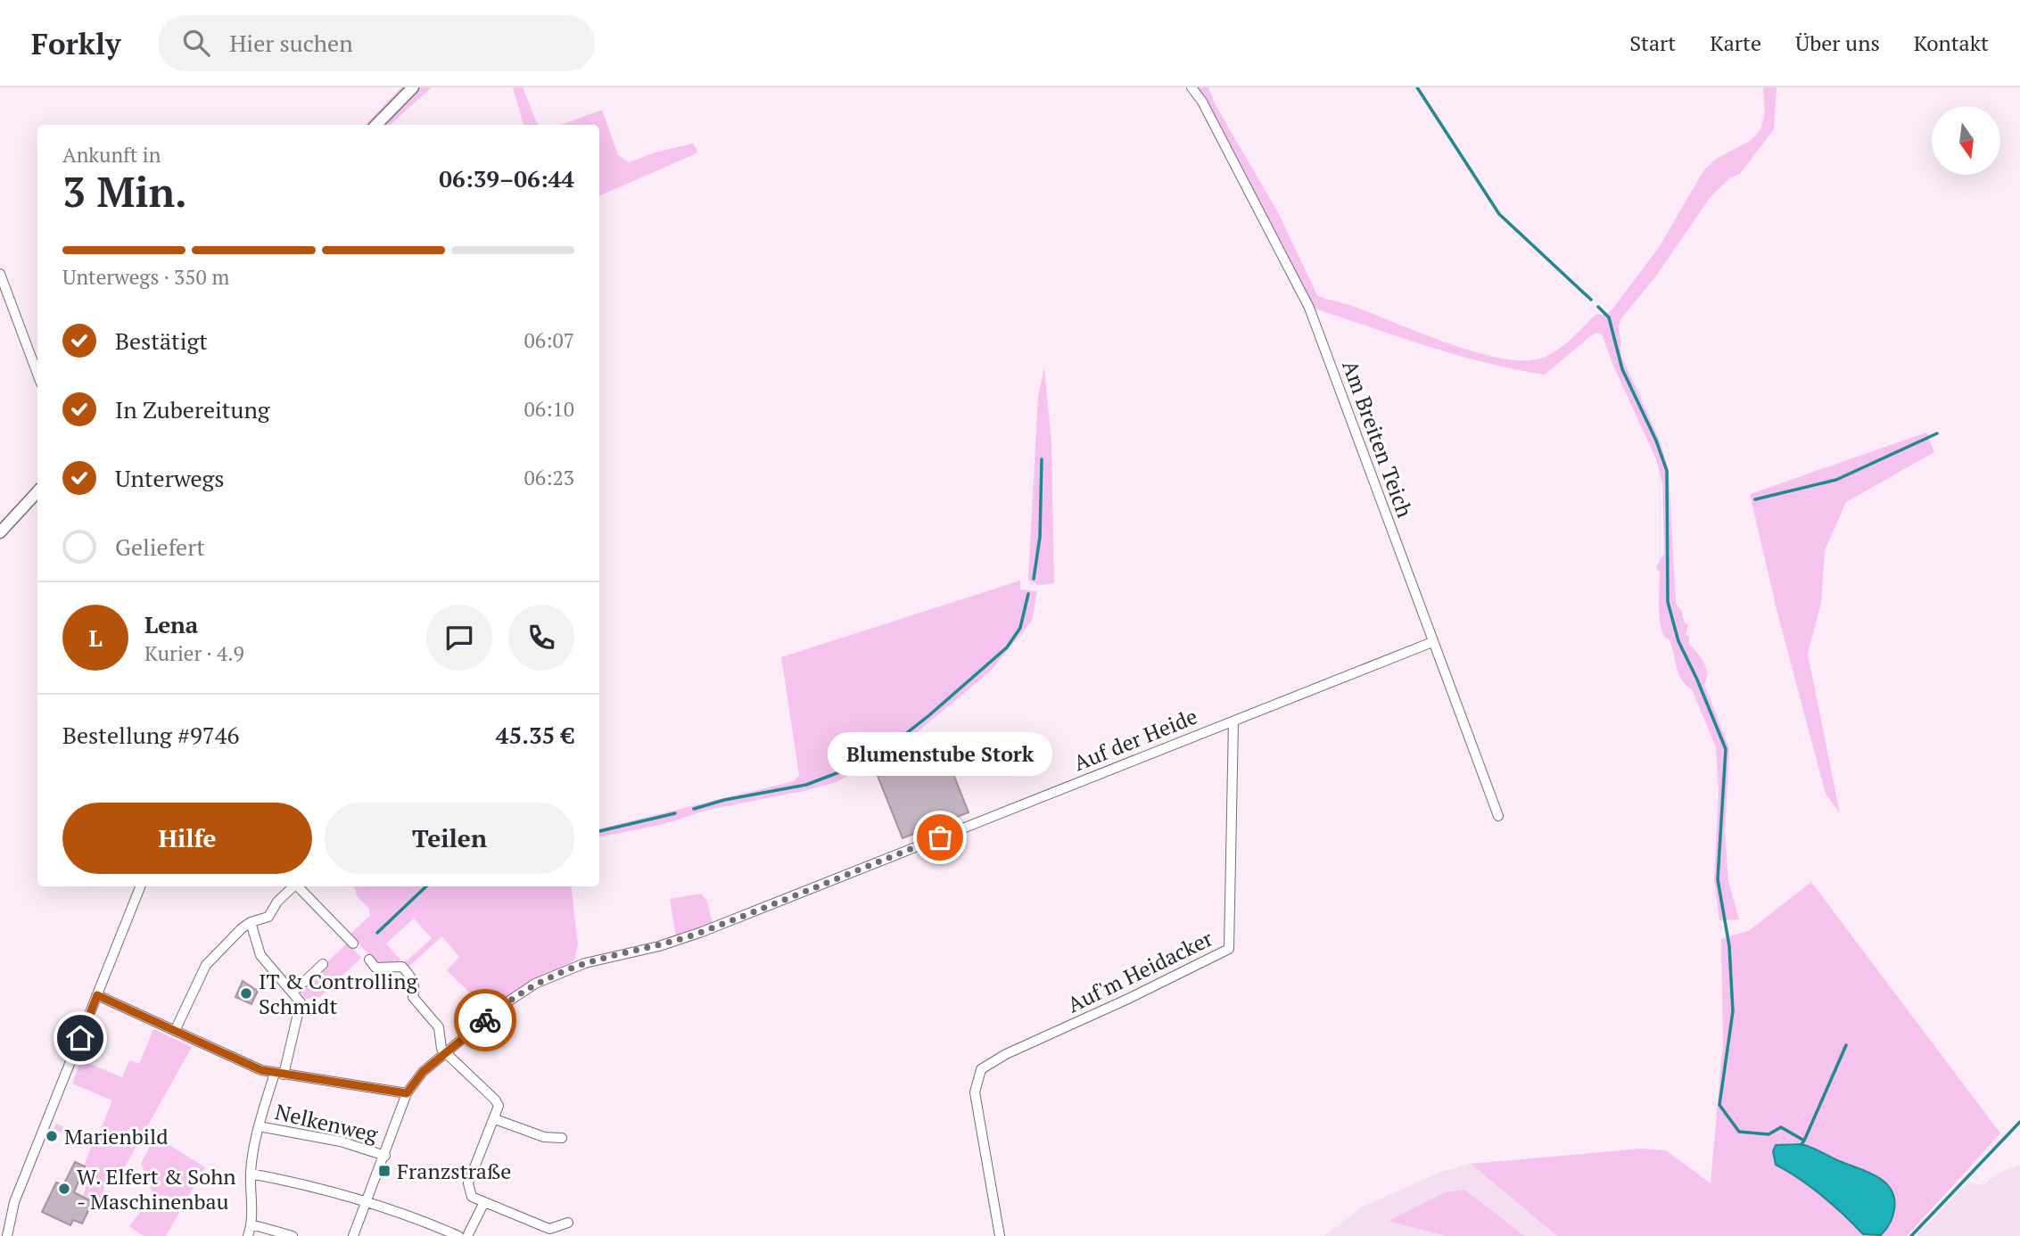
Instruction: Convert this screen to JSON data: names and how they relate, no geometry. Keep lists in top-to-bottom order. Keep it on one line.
{"streets":{"street":["Am Breiten Teich","Auf der Heide","Auf'm Heidacker","Nelkenweg"]},"crossings":[["Am Breiten Teich","Auf der Heide"],["Auf der Heide","Auf'm Heidacker"],["Auf der Heide","Nelkenweg"]],"places":{"other":["Blumenstube Stork","IT & Controlling Schmidt","Marienbild","W. Elfert & Sohn - Maschinenbau"],"transit":["Franzstraße"]},"north":"bottom","page":{"header":"Forkly","search":"Hier suchen","nav":["Start","Karte","Über uns","Kontakt"],"heading":["3 Min.","Ankunft in","06:39–06:44"],"panel":["Lena","Kurier · 4.9","Bestellung #9746","45.35 €"],"bar":"Unterwegs · 350 m","list":[["Bestätigt","06:07"],["In Zubereitung","06:10"],["Unterwegs","06:23"],"Geliefert"],"round":"L","bubble":"Blumenstube Stork","buttons":["Hilfe","Teilen"]}}
